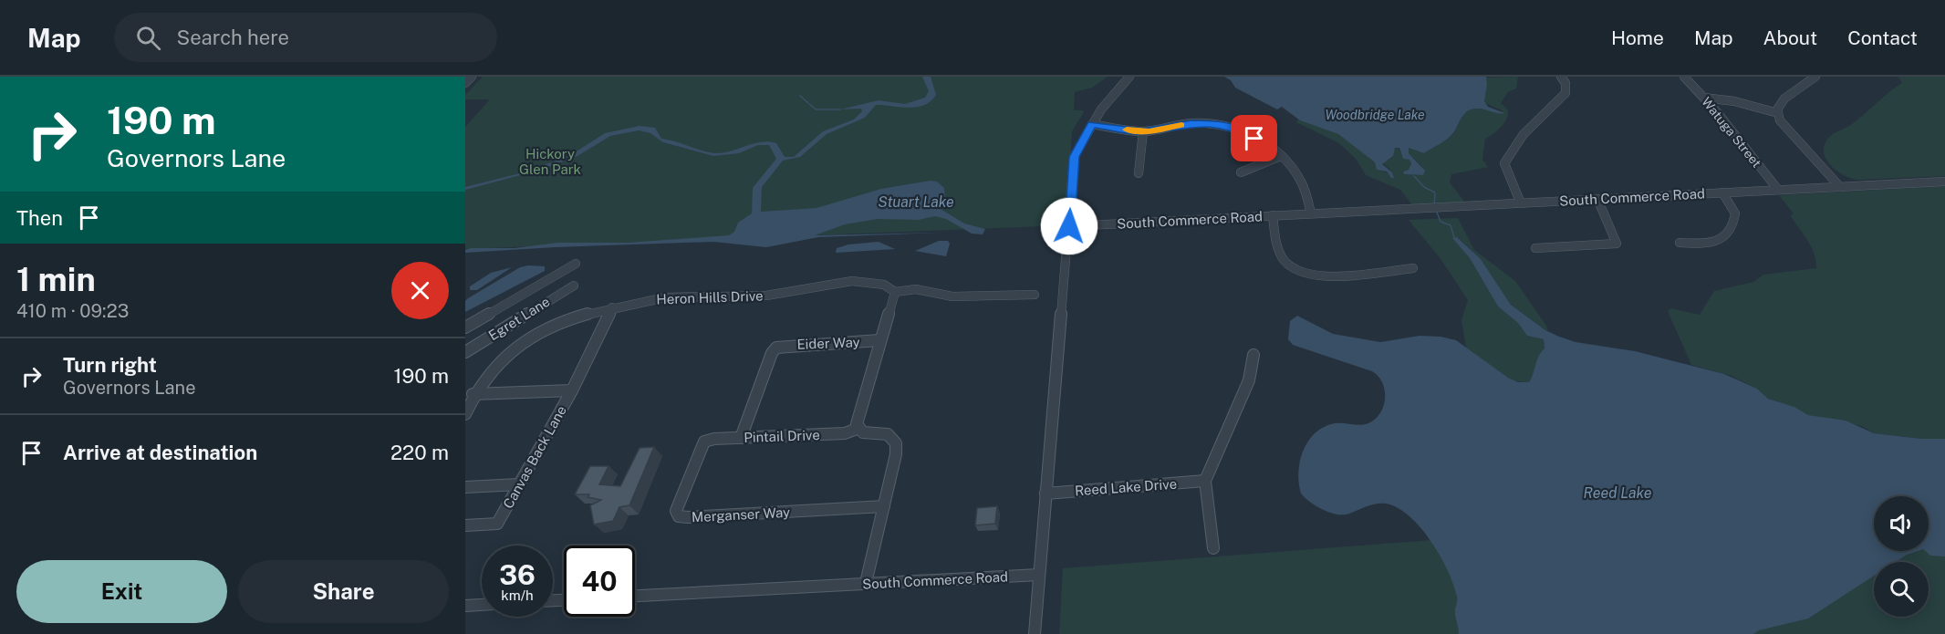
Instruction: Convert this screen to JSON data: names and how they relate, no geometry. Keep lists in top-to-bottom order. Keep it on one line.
{"streets":{"street":["Watuga Street","South Commerce Road","Heron Hills Drive","Egret Lane","Eider Way","Pintail Drive","Canvas Back Lane","Reed Lake Drive","Merganser Way"]},"crossings":[["Watuga Street","South Commerce Road"],["Heron Hills Drive","Canvas Back Lane"],["Eider Way","Pintail Drive"],["Pintail Drive","Merganser Way"]],"water":["Woodbridge Lake","Stuart Lake","Reed Lake"],"parks":["Hickory Glen Park"],"page":{"header":"Map","search":"Search here","nav":["Home","Map","About","Contact"],"turn":["190 m","Governors Lane"],"then":"Then","heading":["1 min","410 m · 09:23"],"list":[{"name":"Turn right","note":"Governors Lane","value":"190 m"},{"name":"Arrive at destination","value":"220 m"}],"speed":"36 km/h","limit":"40","buttons":["Exit","Share"]}}
